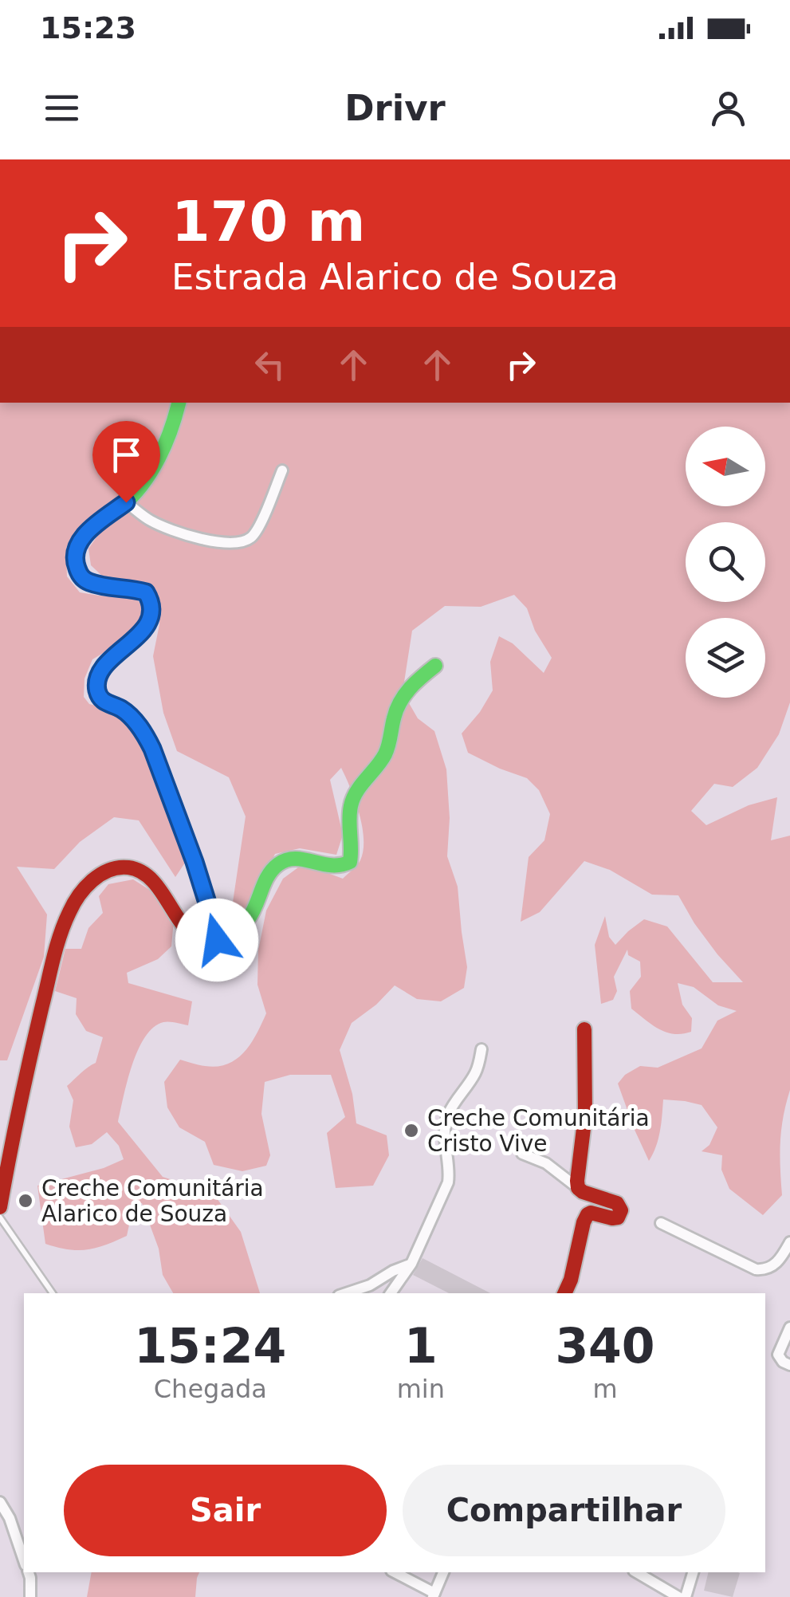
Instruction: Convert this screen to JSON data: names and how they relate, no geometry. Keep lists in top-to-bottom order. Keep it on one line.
{"places":["Creche Comunitária Cristo Vive","Creche Comunitária Alarico de Souza"],"north":"left","page":{"status":"15:23","header":"Drivr","turn":["170 m","Estrada Alarico de Souza"],"eta":["15:24","Chegada","1","min","340","m"],"buttons":["Sair","Compartilhar"]}}
